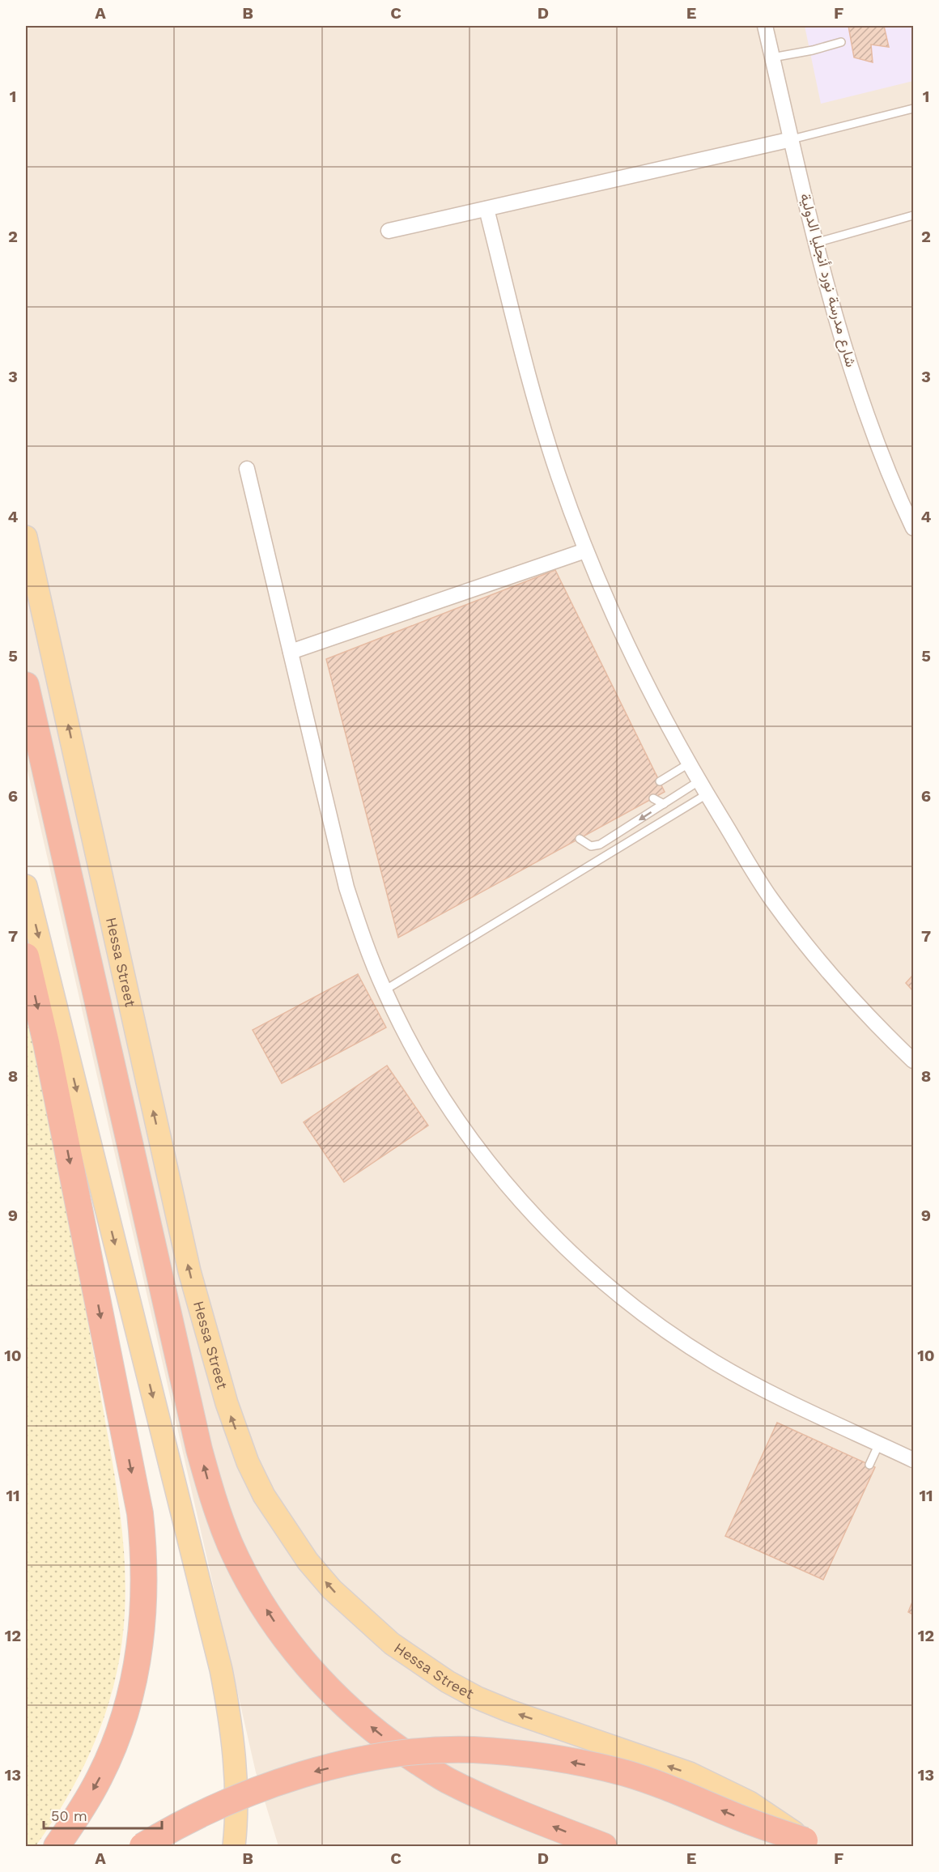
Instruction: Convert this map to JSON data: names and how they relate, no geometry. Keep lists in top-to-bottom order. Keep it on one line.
{"streets":{"main road":["Hessa Street"],"street":["شارع مدرسة نورد أنجليا الدولية"]},"scale_bar":"50 m","grid":{"columns":["A","B","C","D","E","F"],"rows":["1","2","3","4","5","6","7","8","9","10","11","12","13"]}}
